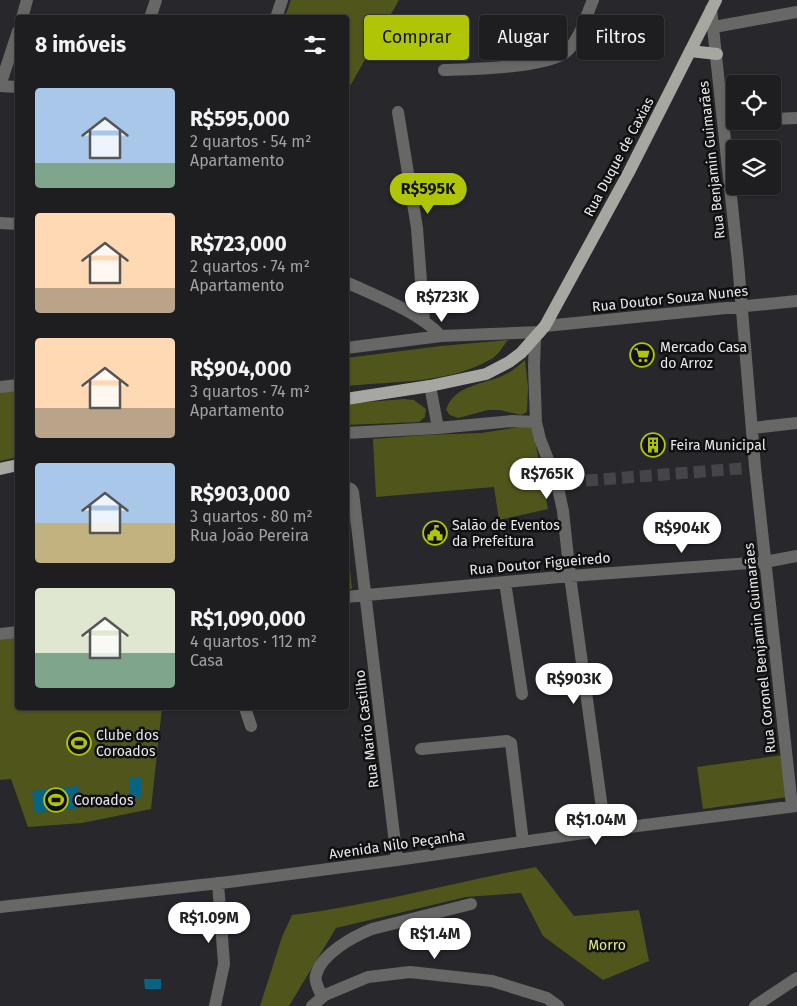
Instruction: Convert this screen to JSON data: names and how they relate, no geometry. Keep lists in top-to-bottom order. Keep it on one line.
{"streets":{"main road":["Rua Duque de Caxias"],"street":["Rua Benjamin Guimarães","Rua Doutor Souza Nunes","Rua Doutor Figueiredo","Rua Coronel Benjamin Guimarães","Rua Mario Castilho","Avenida Nilo Peçanha"]},"crossings":[["Rua Duque de Caxias","Rua Benjamin Guimarães"],["Rua Duque de Caxias","Rua Doutor Souza Nunes"],["Rua Benjamin Guimarães","Rua Doutor Souza Nunes"],["Rua Benjamin Guimarães","Rua Coronel Benjamin Guimarães"],["Rua Doutor Souza Nunes","Rua Coronel Benjamin Guimarães"],["Rua Doutor Figueiredo","Rua Coronel Benjamin Guimarães"],["Rua Doutor Figueiredo","Rua Mario Castilho"],["Rua Coronel Benjamin Guimarães","Avenida Nilo Peçanha"],["Rua Mario Castilho","Avenida Nilo Peçanha"]],"parks":["Morro"],"places":{"supermarket":["Mercado Casa do Arroz"],"building":["Feira Municipal"],"public building":["Salão de Eventos da Prefeitura"],"sports":["Clube dos Coroados","Coroados"]},"page":{"chip":["Comprar","Alugar","Filtros"],"heading":"8 imóveis","list":[{"name":"R$595,000","note":"2 quartos · 54 m² · Apartamento"},{"name":"R$723,000","note":"2 quartos · 74 m² · Apartamento"},{"name":"R$904,000","note":"3 quartos · 74 m² · Apartamento"},{"name":"R$903,000","note":"3 quartos · 80 m² · Rua João Pereira"},{"name":"R$1,090,000","note":"4 quartos · 112 m² · Casa"}],"price":["R$595K","R$723K","R$765K","R$904K","R$903K","R$1.04M","R$1.09M","R$1.4M"]}}
